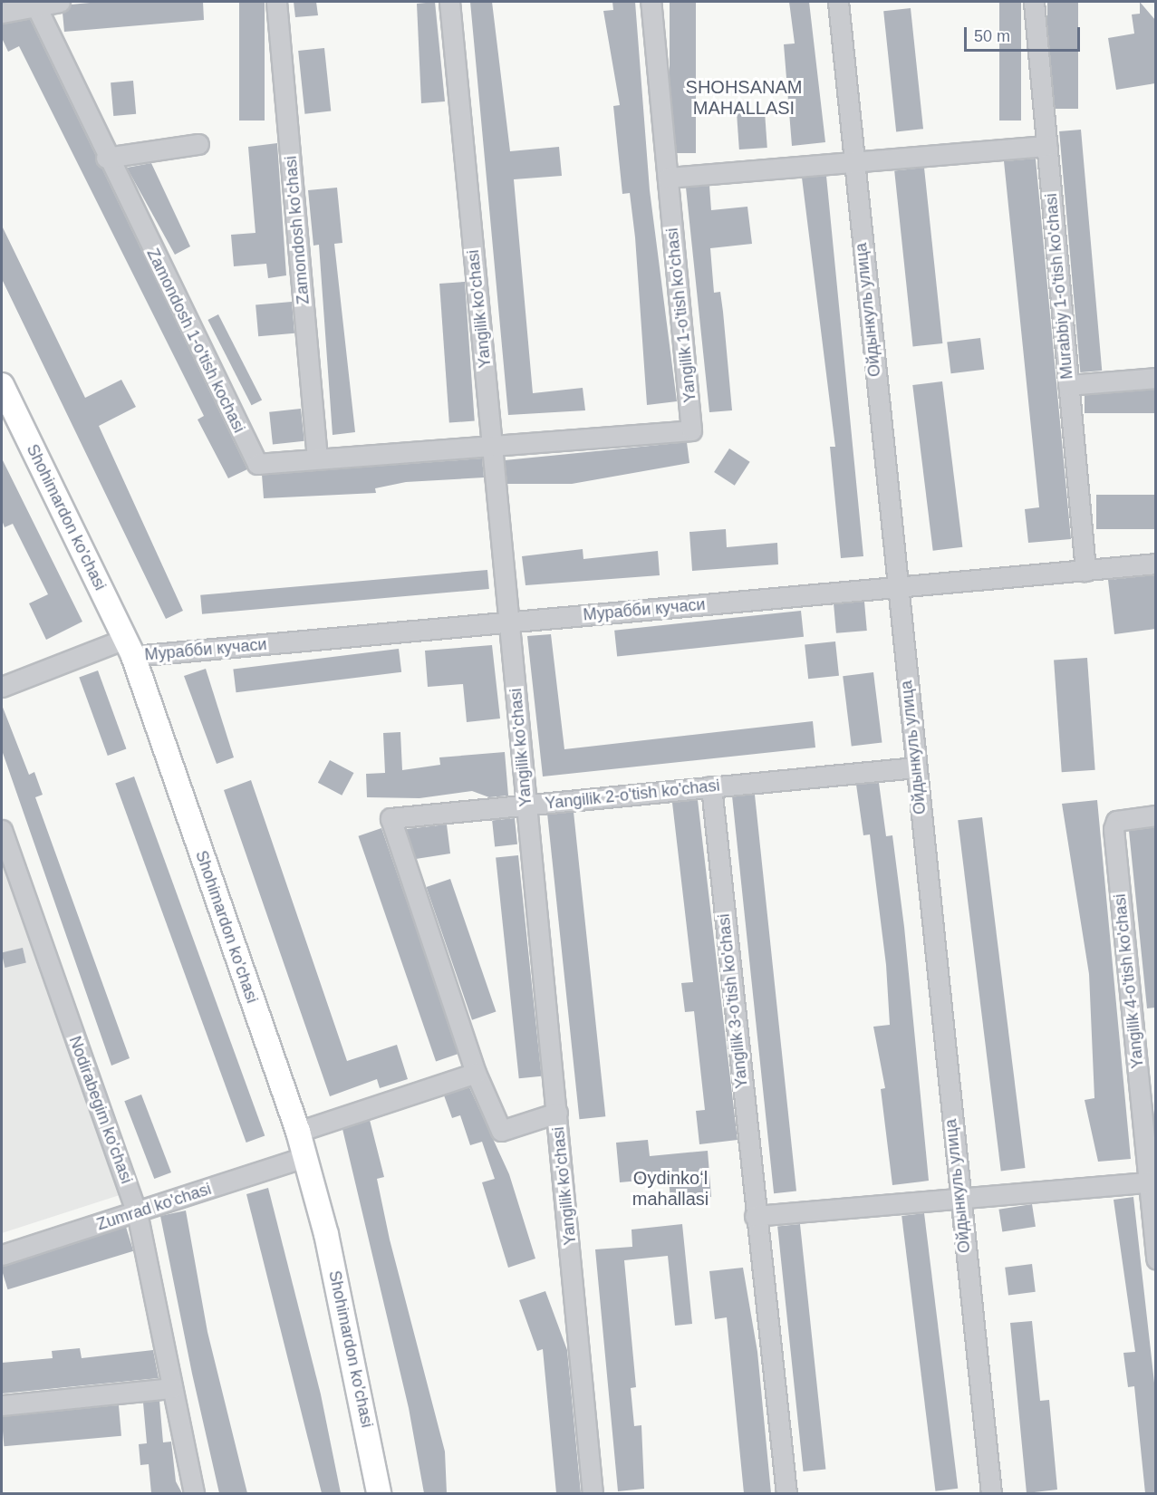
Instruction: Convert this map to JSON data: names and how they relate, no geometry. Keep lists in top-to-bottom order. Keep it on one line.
{"streets":{"main road":["Shohimardon ko'chasi"],"street":["Zamondosh ko'chasi","Murabbiy 1-o'tish ko'chasi","Yangilik ko'chasi","Ойдынкуль улица","Yangilik 1-o'tish ko'chasi","Zamondosh 1-o'tish kochasi","Мурабби кучаси","Yangilik 2-o'tish ko'chasi","Yangilik 4-o'tish ko'chasi","Yangilik 3-o'tish ko'chasi","Nodirabegim ko'chasi","Zumrad ko'chasi"]},"crossings":[["Zamondosh ko'chasi","Zamondosh 1-o'tish kochasi"],["Murabbiy 1-o'tish ko'chasi","Мурабби кучаси"],["Yangilik ko'chasi","Yangilik 1-o'tish ko'chasi"],["Yangilik ko'chasi","Zamondosh 1-o'tish kochasi"],["Yangilik ko'chasi","Мурабби кучаси"],["Yangilik ko'chasi","Yangilik 2-o'tish ko'chasi"],["Ойдынкуль улица","Мурабби кучаси"],["Ойдынкуль улица","Yangilik 2-o'tish ko'chasi"],["Yangilik 1-o'tish ko'chasi","Zamondosh 1-o'tish kochasi"],["Shohimardon ko'chasi","Мурабби кучаси"],["Shohimardon ko'chasi","Zumrad ko'chasi"],["Yangilik 2-o'tish ko'chasi","Yangilik 3-o'tish ko'chasi"],["Nodirabegim ko'chasi","Zumrad ko'chasi"]],"districts":["SHOHSANAM MAHALLASI","Oydinkoʻl mahallasi"],"scale_bar":"50 m"}
